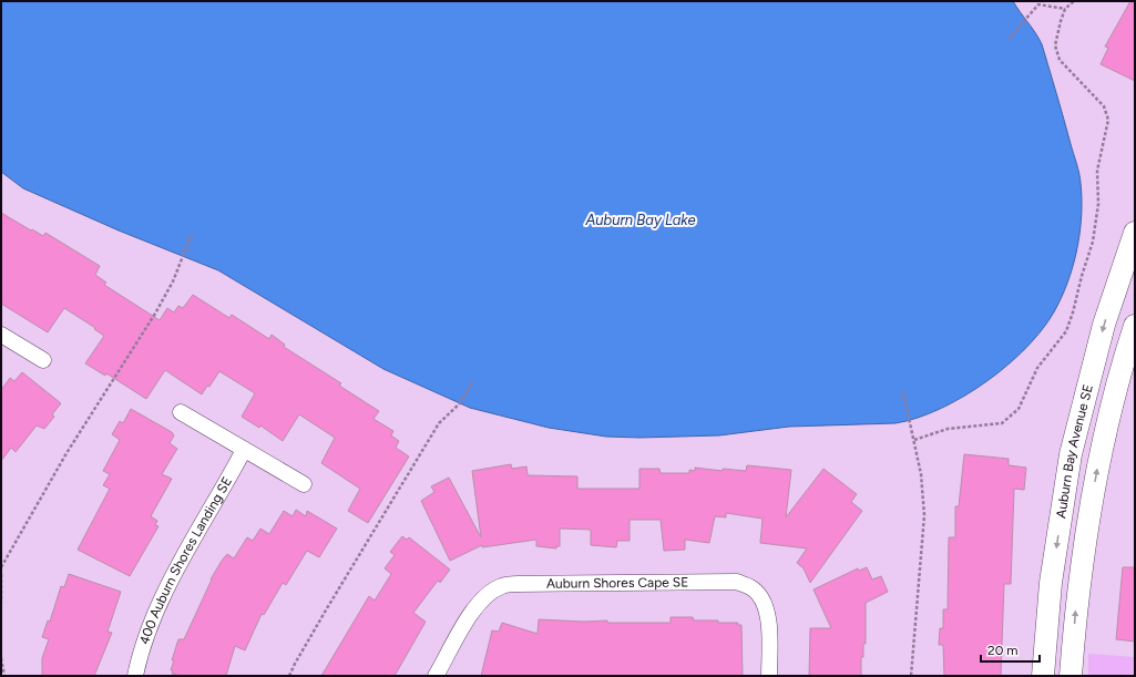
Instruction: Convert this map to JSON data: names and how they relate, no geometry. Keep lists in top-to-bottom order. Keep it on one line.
{"streets":{"street":["Auburn Bay Avenue SE","400 Auburn Shores Landing SE","Auburn Shores Cape SE"]},"water":["Auburn Bay Lake"],"scale_bar":"20 m"}
